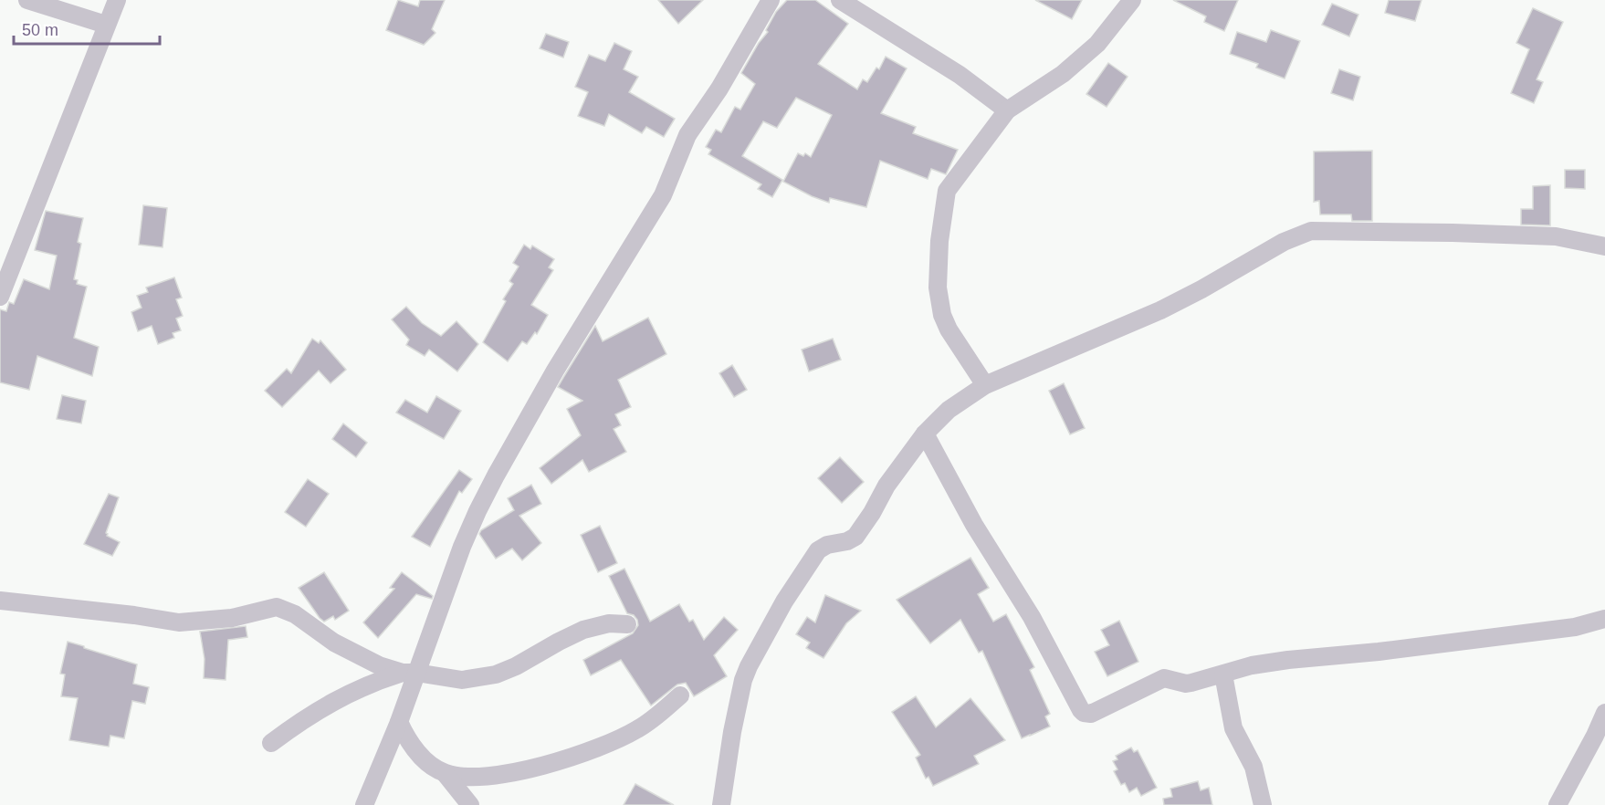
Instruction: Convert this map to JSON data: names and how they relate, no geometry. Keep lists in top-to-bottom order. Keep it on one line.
{"scale_bar":"50 m"}
